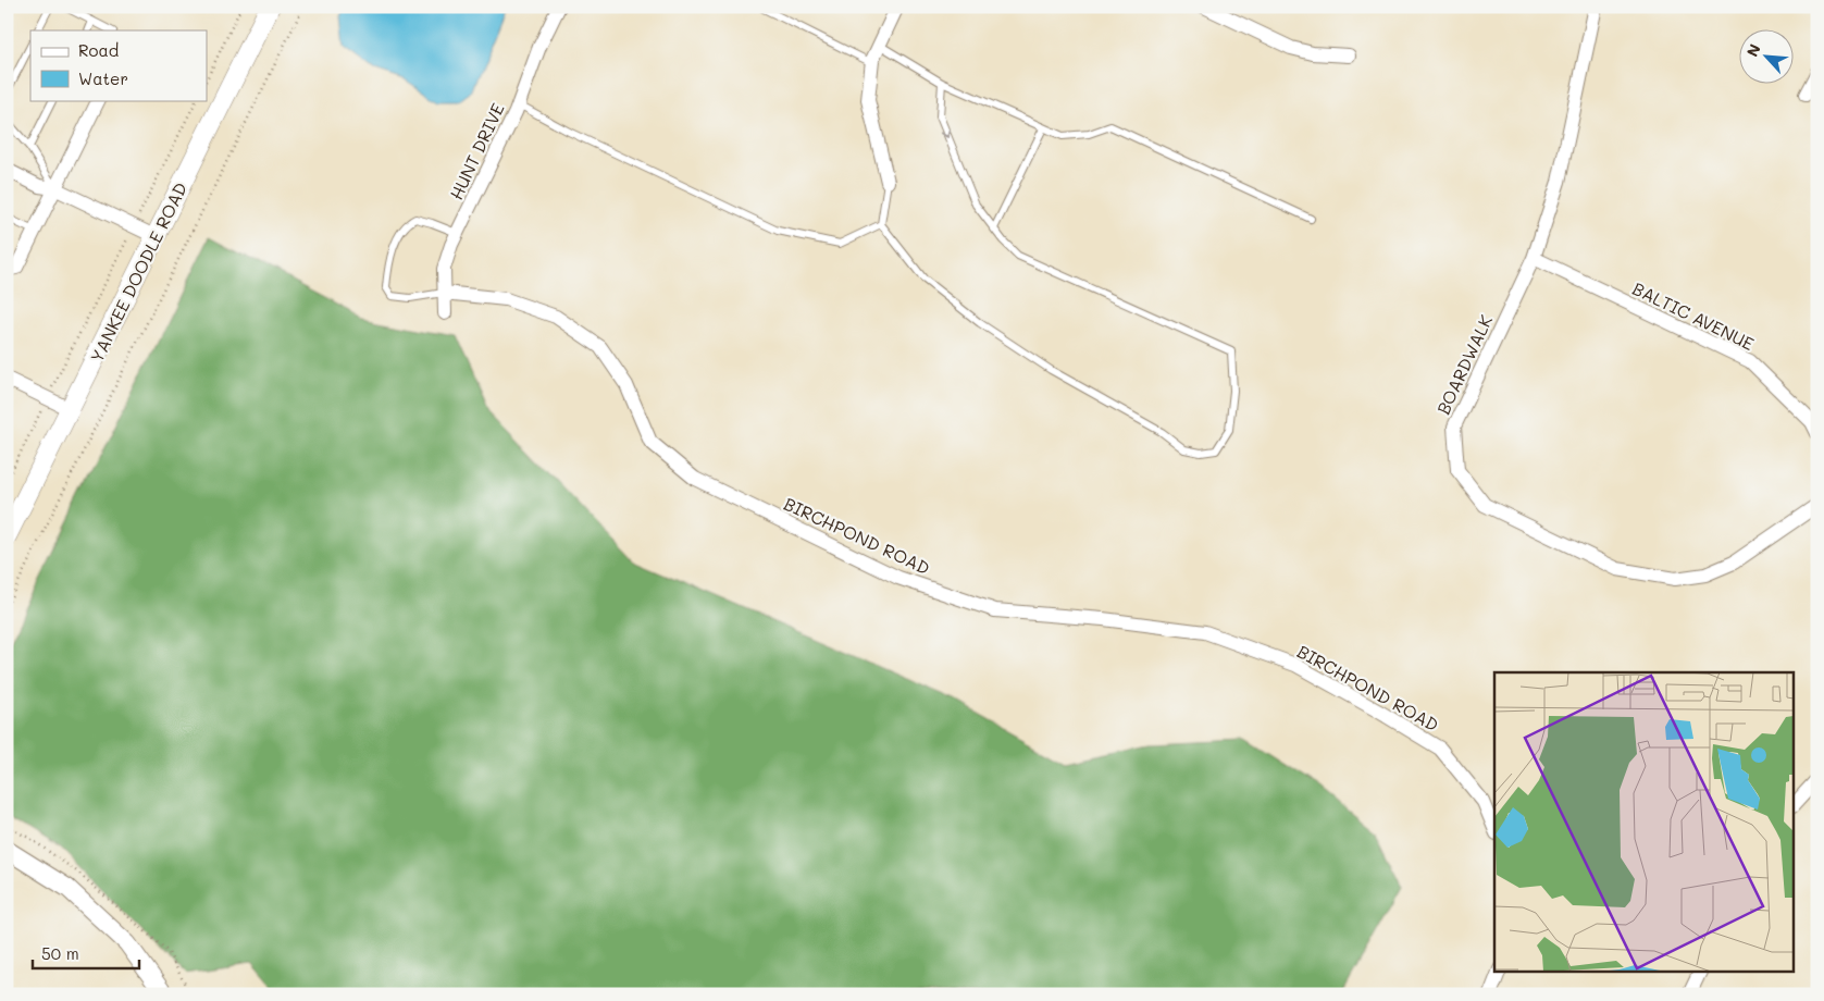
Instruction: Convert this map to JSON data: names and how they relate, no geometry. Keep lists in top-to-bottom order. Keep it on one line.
{"streets":{"main road":["YANKEE DOODLE ROAD"],"street":["HUNT DRIVE","BALTIC AVENUE","BOARDWALK","BIRCHPOND ROAD"]},"crossings":[["HUNT DRIVE","BIRCHPOND ROAD"],["BALTIC AVENUE","BOARDWALK"]],"legend":["Road","Water"],"scale_bar":"50 m","north":"top left"}
